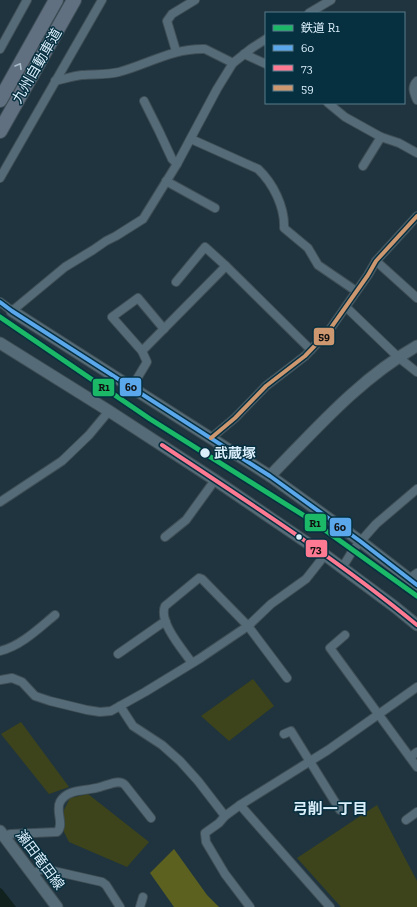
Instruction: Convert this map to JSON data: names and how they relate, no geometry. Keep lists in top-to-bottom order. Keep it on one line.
{"streets":{"highway":["九州自動車道"],"street":["瀬田竜田線"]},"districts":["弓削一丁目"],"places":["武蔵塚"],"lines":["transit line 59","transit line 60","rail line R1","transit line 73"],"legend":["鉄道 R1","60","73","59"]}
